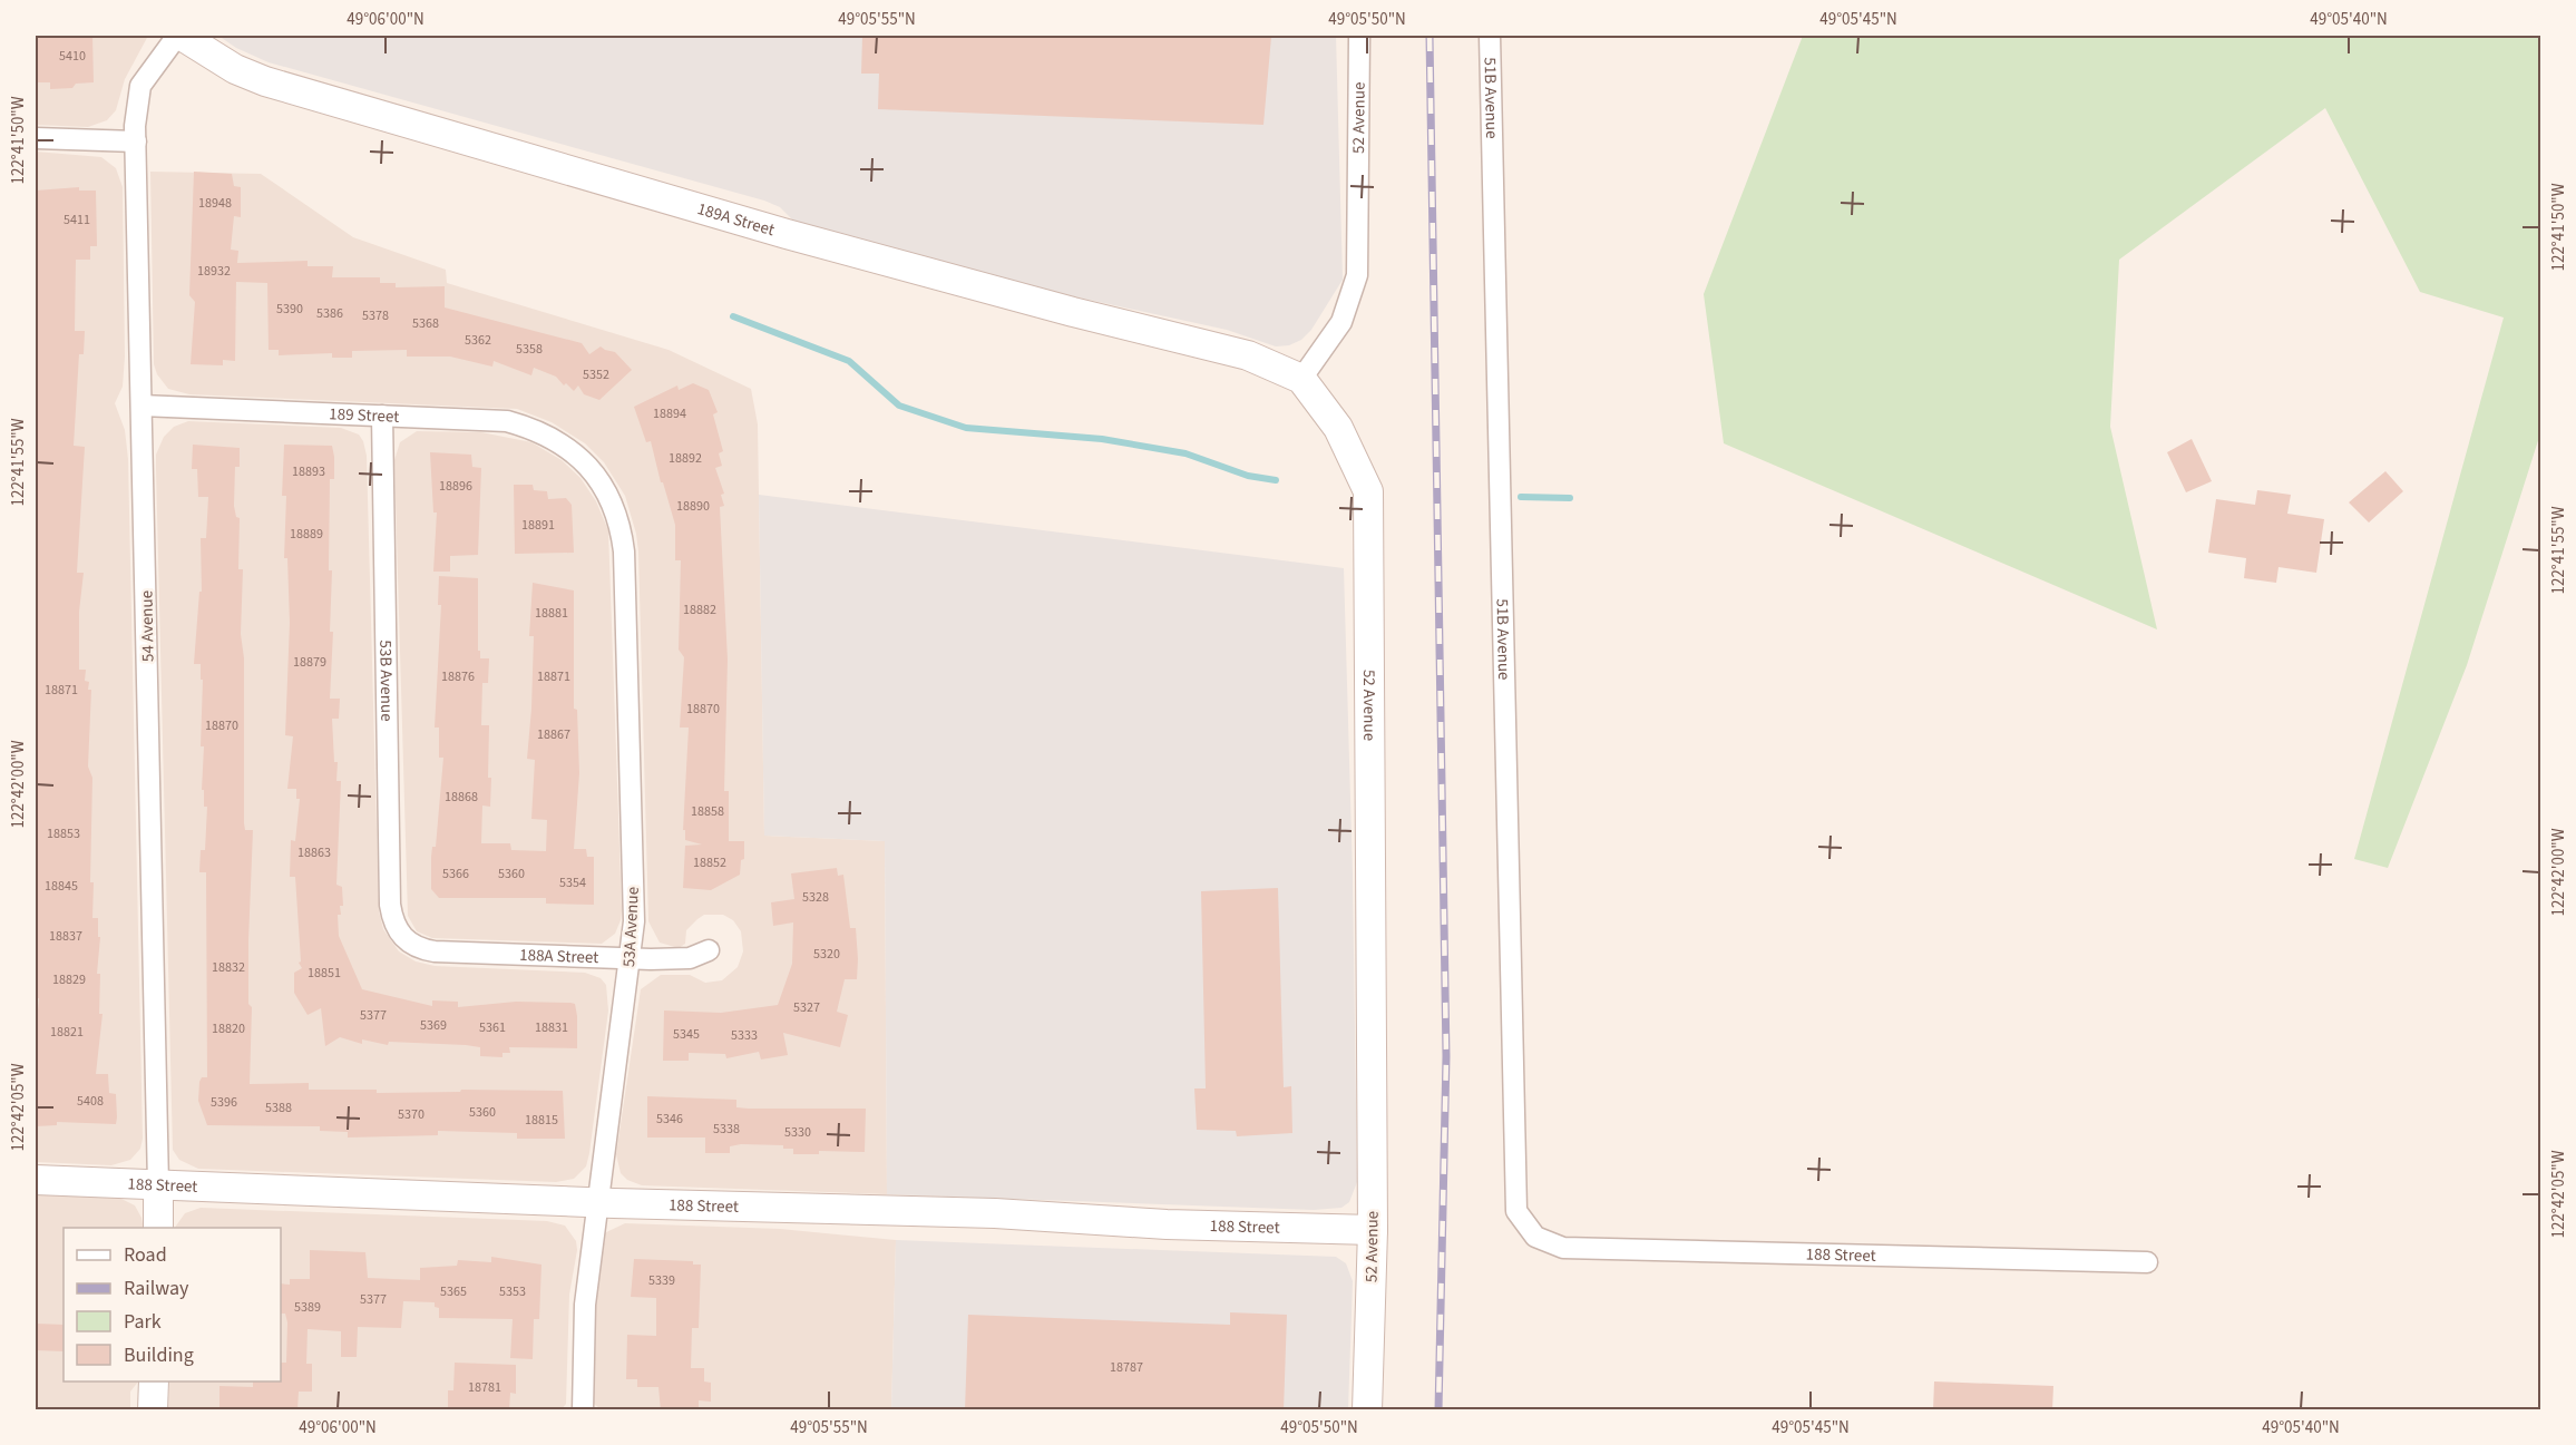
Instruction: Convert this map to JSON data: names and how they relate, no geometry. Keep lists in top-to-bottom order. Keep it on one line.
{"streets":{"street":["51B Avenue","52 Avenue","189A Street","189 Street","54 Avenue","53B Avenue","53A Avenue","188A Street","188 Street"]},"crossings":[["51B Avenue","188 Street"],["52 Avenue","189A Street"],["52 Avenue","188 Street"],["189 Street","54 Avenue"],["189 Street","53B Avenue"],["189 Street","53A Avenue"],["54 Avenue","188 Street"],["53B Avenue","188A Street"],["53A Avenue","188A Street"],["53A Avenue","188 Street"]],"house_numbers":["5410","18948","5411","18932","5390","5386","5378","5368","5362","5358","5352","18894","18892","18893","18896","18890","18891","18889","18882","18881","18879","18876","18871","18871","18870","18870","18867","18868","18858","18853","18863","18852","5366","5360","5354","18845","5328","18837","5320","18832","18851","18829","5327","5377","5369","5361","18831","18820","18821","5345","5333","5408","5396","5388","5360","5370","5346","18815","5338","5330","5339","5365","5353","5377","5389","18787","18781"],"legend":["Road","Railway","Park","Building"],"coordinates":["49°06'00\"N","49°05'55\"N","49°05'50\"N","49°05'45\"N","49°05'40\"N","122°41'50\"W","122°41'55\"W","122°42'00\"W","122°42'05\"W"]}
